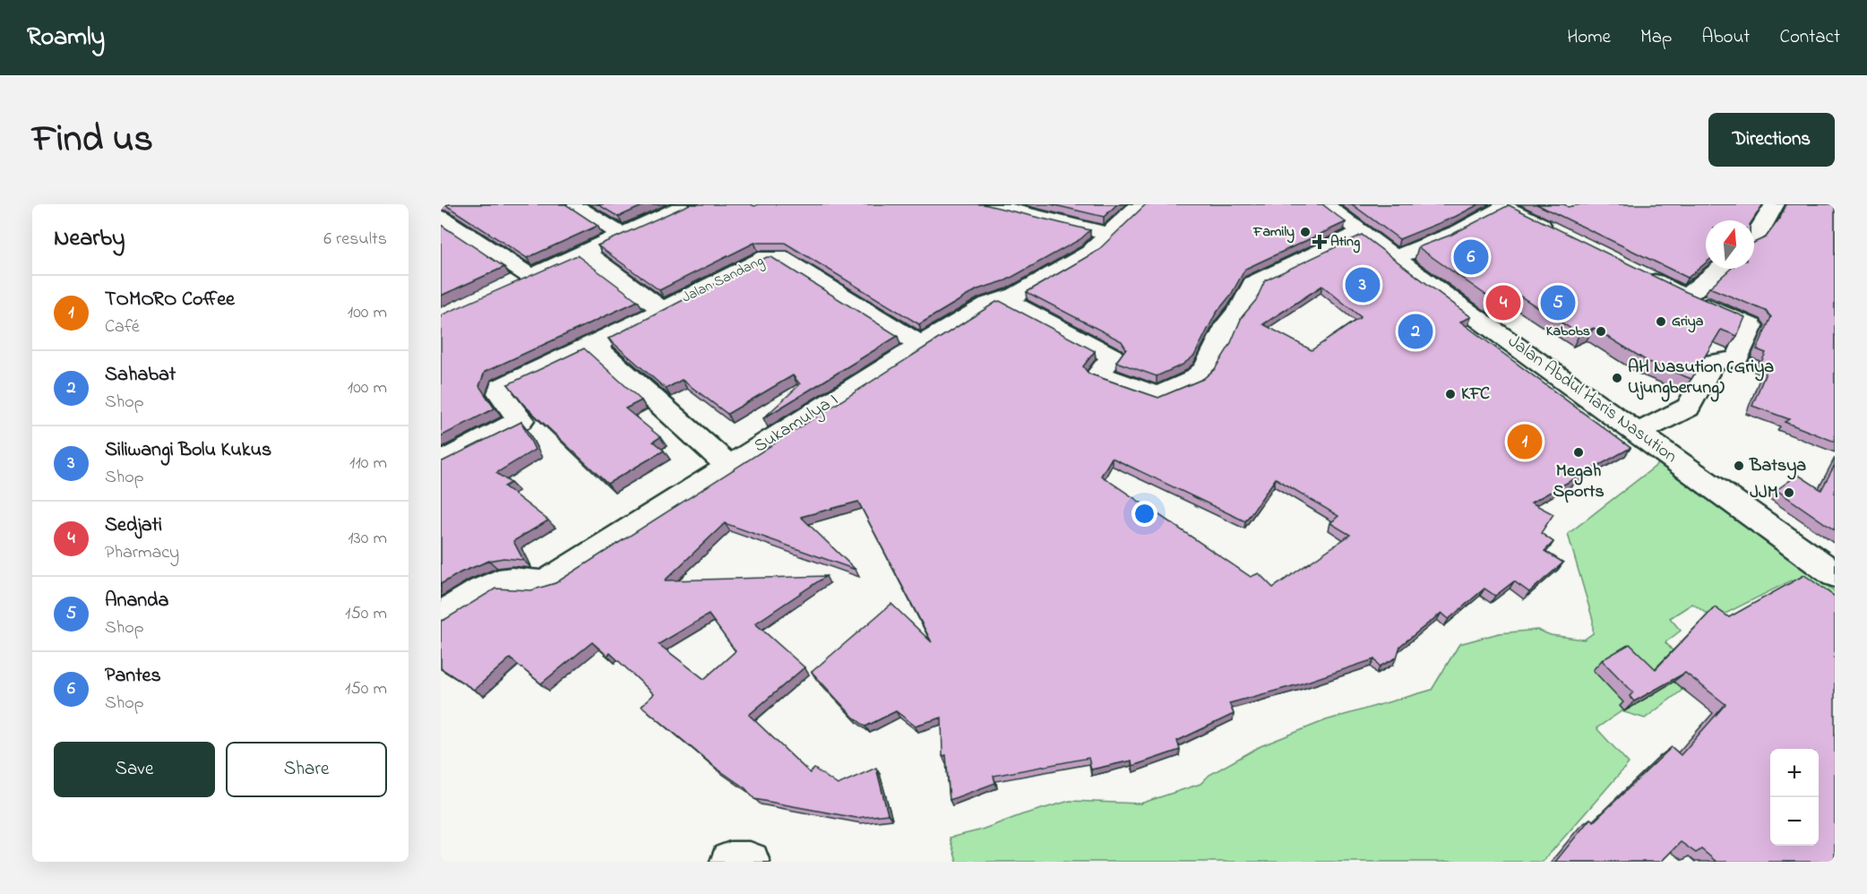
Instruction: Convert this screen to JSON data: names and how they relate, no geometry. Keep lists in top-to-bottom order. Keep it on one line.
{"streets":{"main road":["Jalan Sandang","Jalan Abdul Haris Nasution","Sukamulya I"]},"crossings":[["Jalan Sandang","Sukamulya I"]],"places":{"other":["Family","Griya","Kabobs","AH Nasution (Griya Ujungberung)","KFC","Megah Sports","Batsya","JJM"],"health":["Ating"]},"north":"top","page":{"header":"Roamly","nav":["Home","Map","About","Contact"],"title":"Find us","buttons":["Directions",["Save","Share"]],"heading":["Nearby","6 results"],"pins":["6","3","4","5","2","1"],"list":[{"mark":"1","name":"TOMORO Coffee","note":"Café","value":"100 m"},{"mark":"2","name":"Sahabat","note":"Shop","value":"100 m"},{"mark":"3","name":"Siliwangi Bolu Kukus","note":"Shop","value":"110 m"},{"mark":"4","name":"Sedjati","note":"Pharmacy","value":"130 m"},{"mark":"5","name":"Ananda","note":"Shop","value":"150 m"},{"mark":"6","name":"Pantes","note":"Shop","value":"150 m"}],"map_buttons":["+","−"]}}
